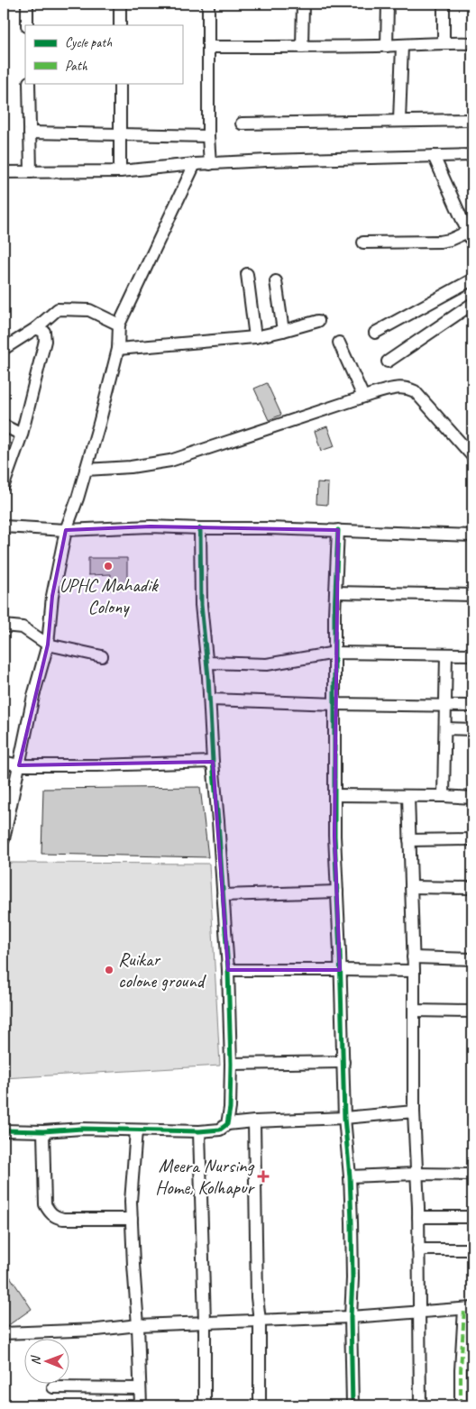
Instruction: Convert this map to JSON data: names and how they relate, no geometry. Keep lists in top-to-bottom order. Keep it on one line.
{"places":{"other":["UPHC Mahadik Colony","Ruikar colone ground"],"health":["Meera Nursing Home, Kolhapur"]},"legend":["Cycle path","Path"],"north":"left"}
